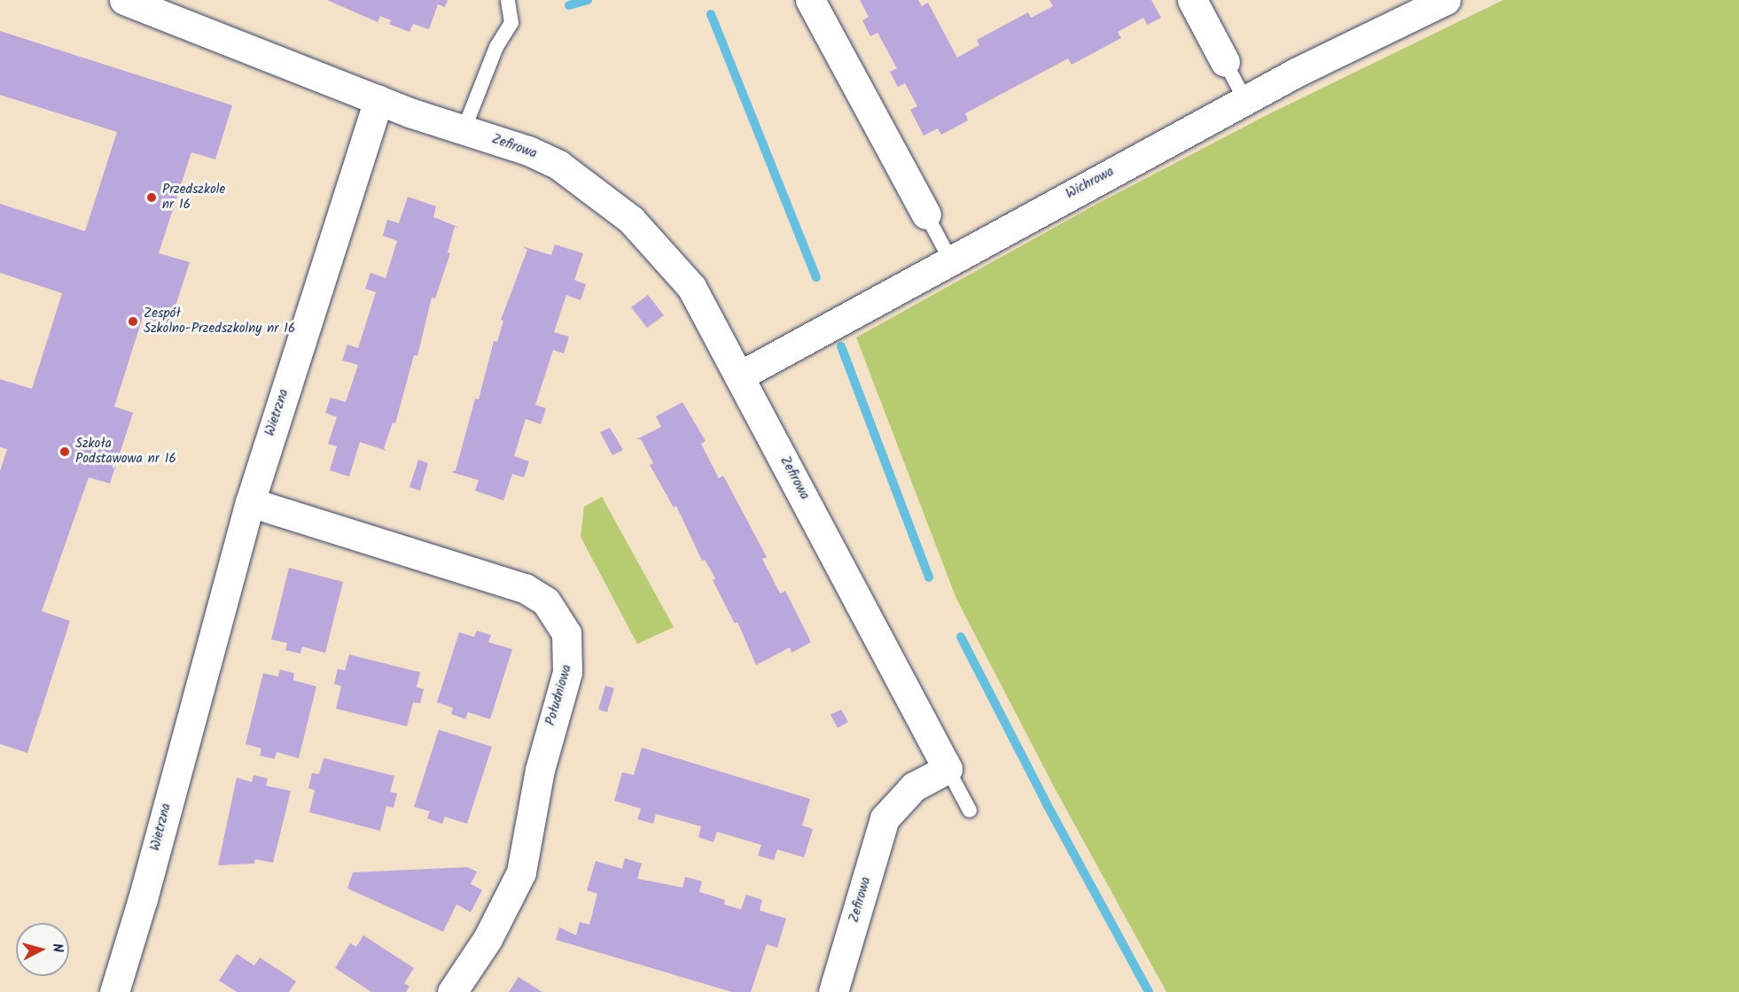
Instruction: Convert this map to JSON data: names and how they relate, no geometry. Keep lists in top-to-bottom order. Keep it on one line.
{"streets":{"street":["Zefirowa","Wichrowa","Wietrzna","Południowa"]},"crossings":[["Zefirowa","Wichrowa"],["Zefirowa","Wietrzna"],["Wietrzna","Południowa"]],"places":["Przedszkole nr 16","Zespół Szkolno-Przedszkolny nr 16","Szkoła Podstawowa nr 16"],"north":"right"}
